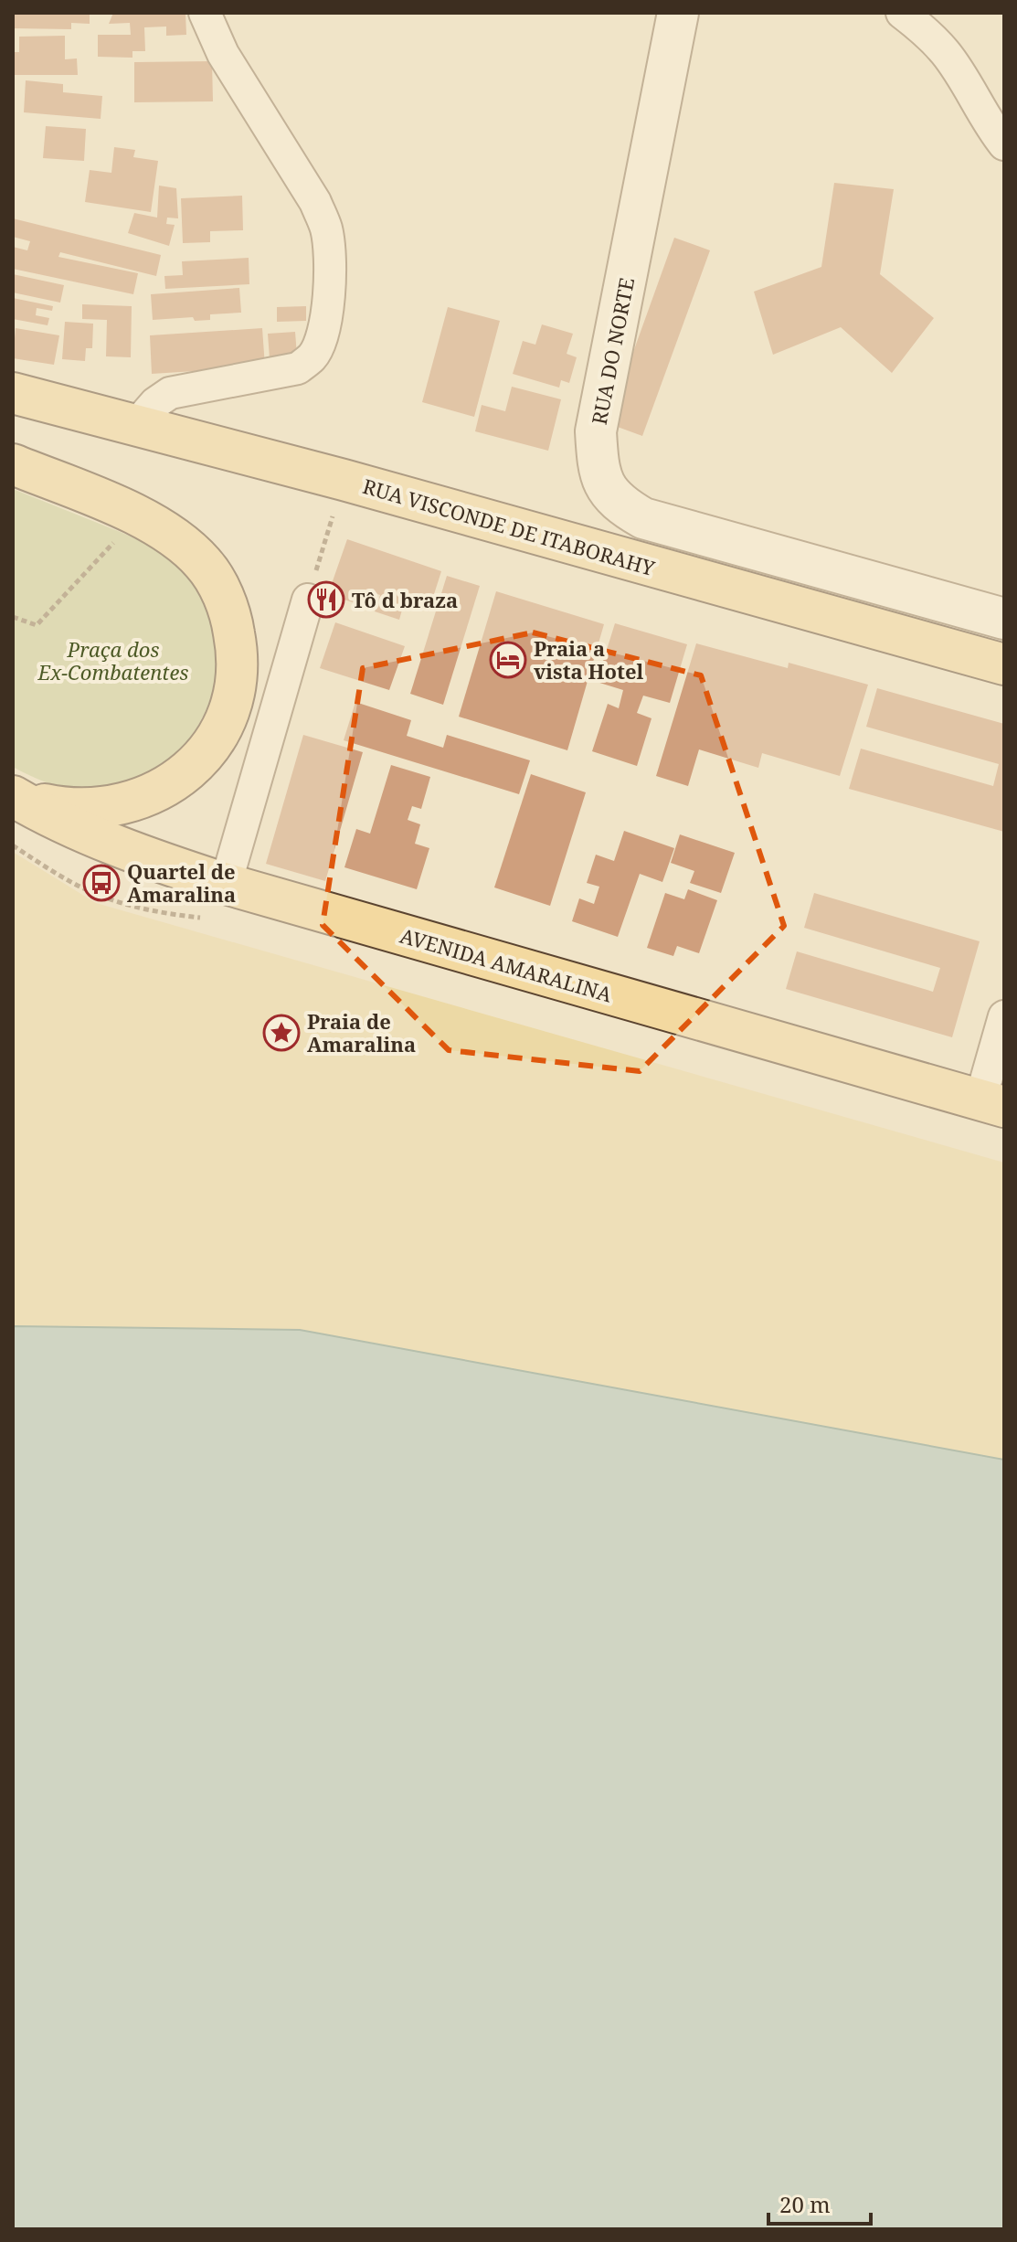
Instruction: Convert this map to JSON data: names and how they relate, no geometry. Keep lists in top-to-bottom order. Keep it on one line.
{"streets":{"main road":["RUA VISCONDE DE ITABORAHY","AVENIDA AMARALINA"],"street":["RUA DO NORTE"]},"parks":["Praça dos Ex-Combatentes"],"places":{"restaurant":["Tô d braza"],"hotel":["Praia a vista Hotel"],"bus stop":["Quartel de Amaralina"],"place":["Praia de Amaralina"]},"scale_bar":"20 m"}
